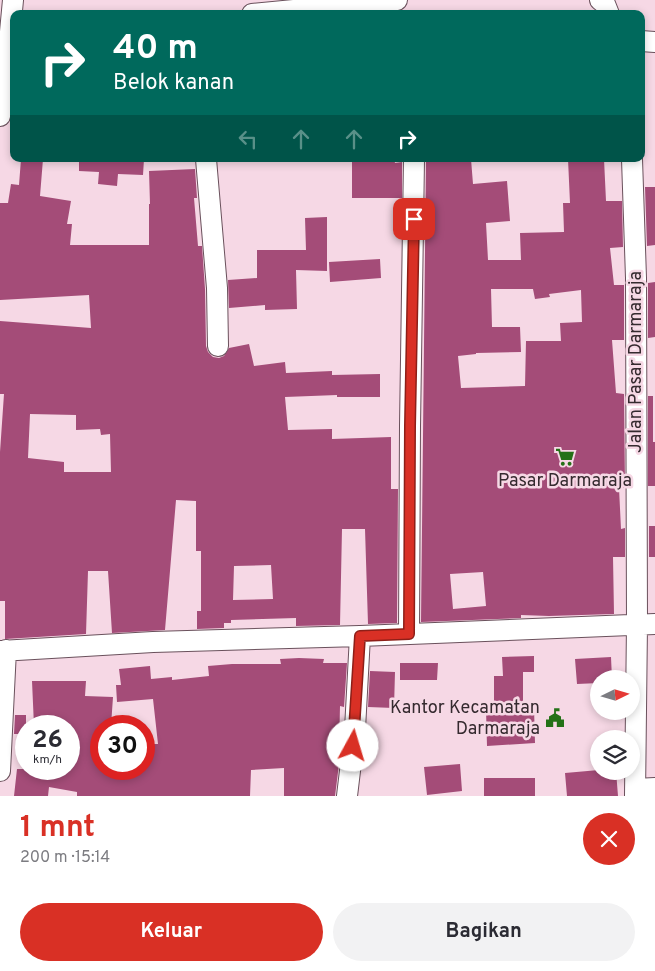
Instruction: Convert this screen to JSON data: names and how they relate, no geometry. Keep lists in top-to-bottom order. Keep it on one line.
{"streets":{"street":["Jalan Pasar Darmaraja"]},"places":{"supermarket":["Pasar Darmaraja"],"public building":["Kantor Kecamatan Darmaraja"]},"north":"right","page":{"turn":["40 m","Belok kanan"],"speed":"26 km/h","limit":"30","heading":["1 mnt","200 m · 15:14"],"buttons":["Keluar","Bagikan"]}}
